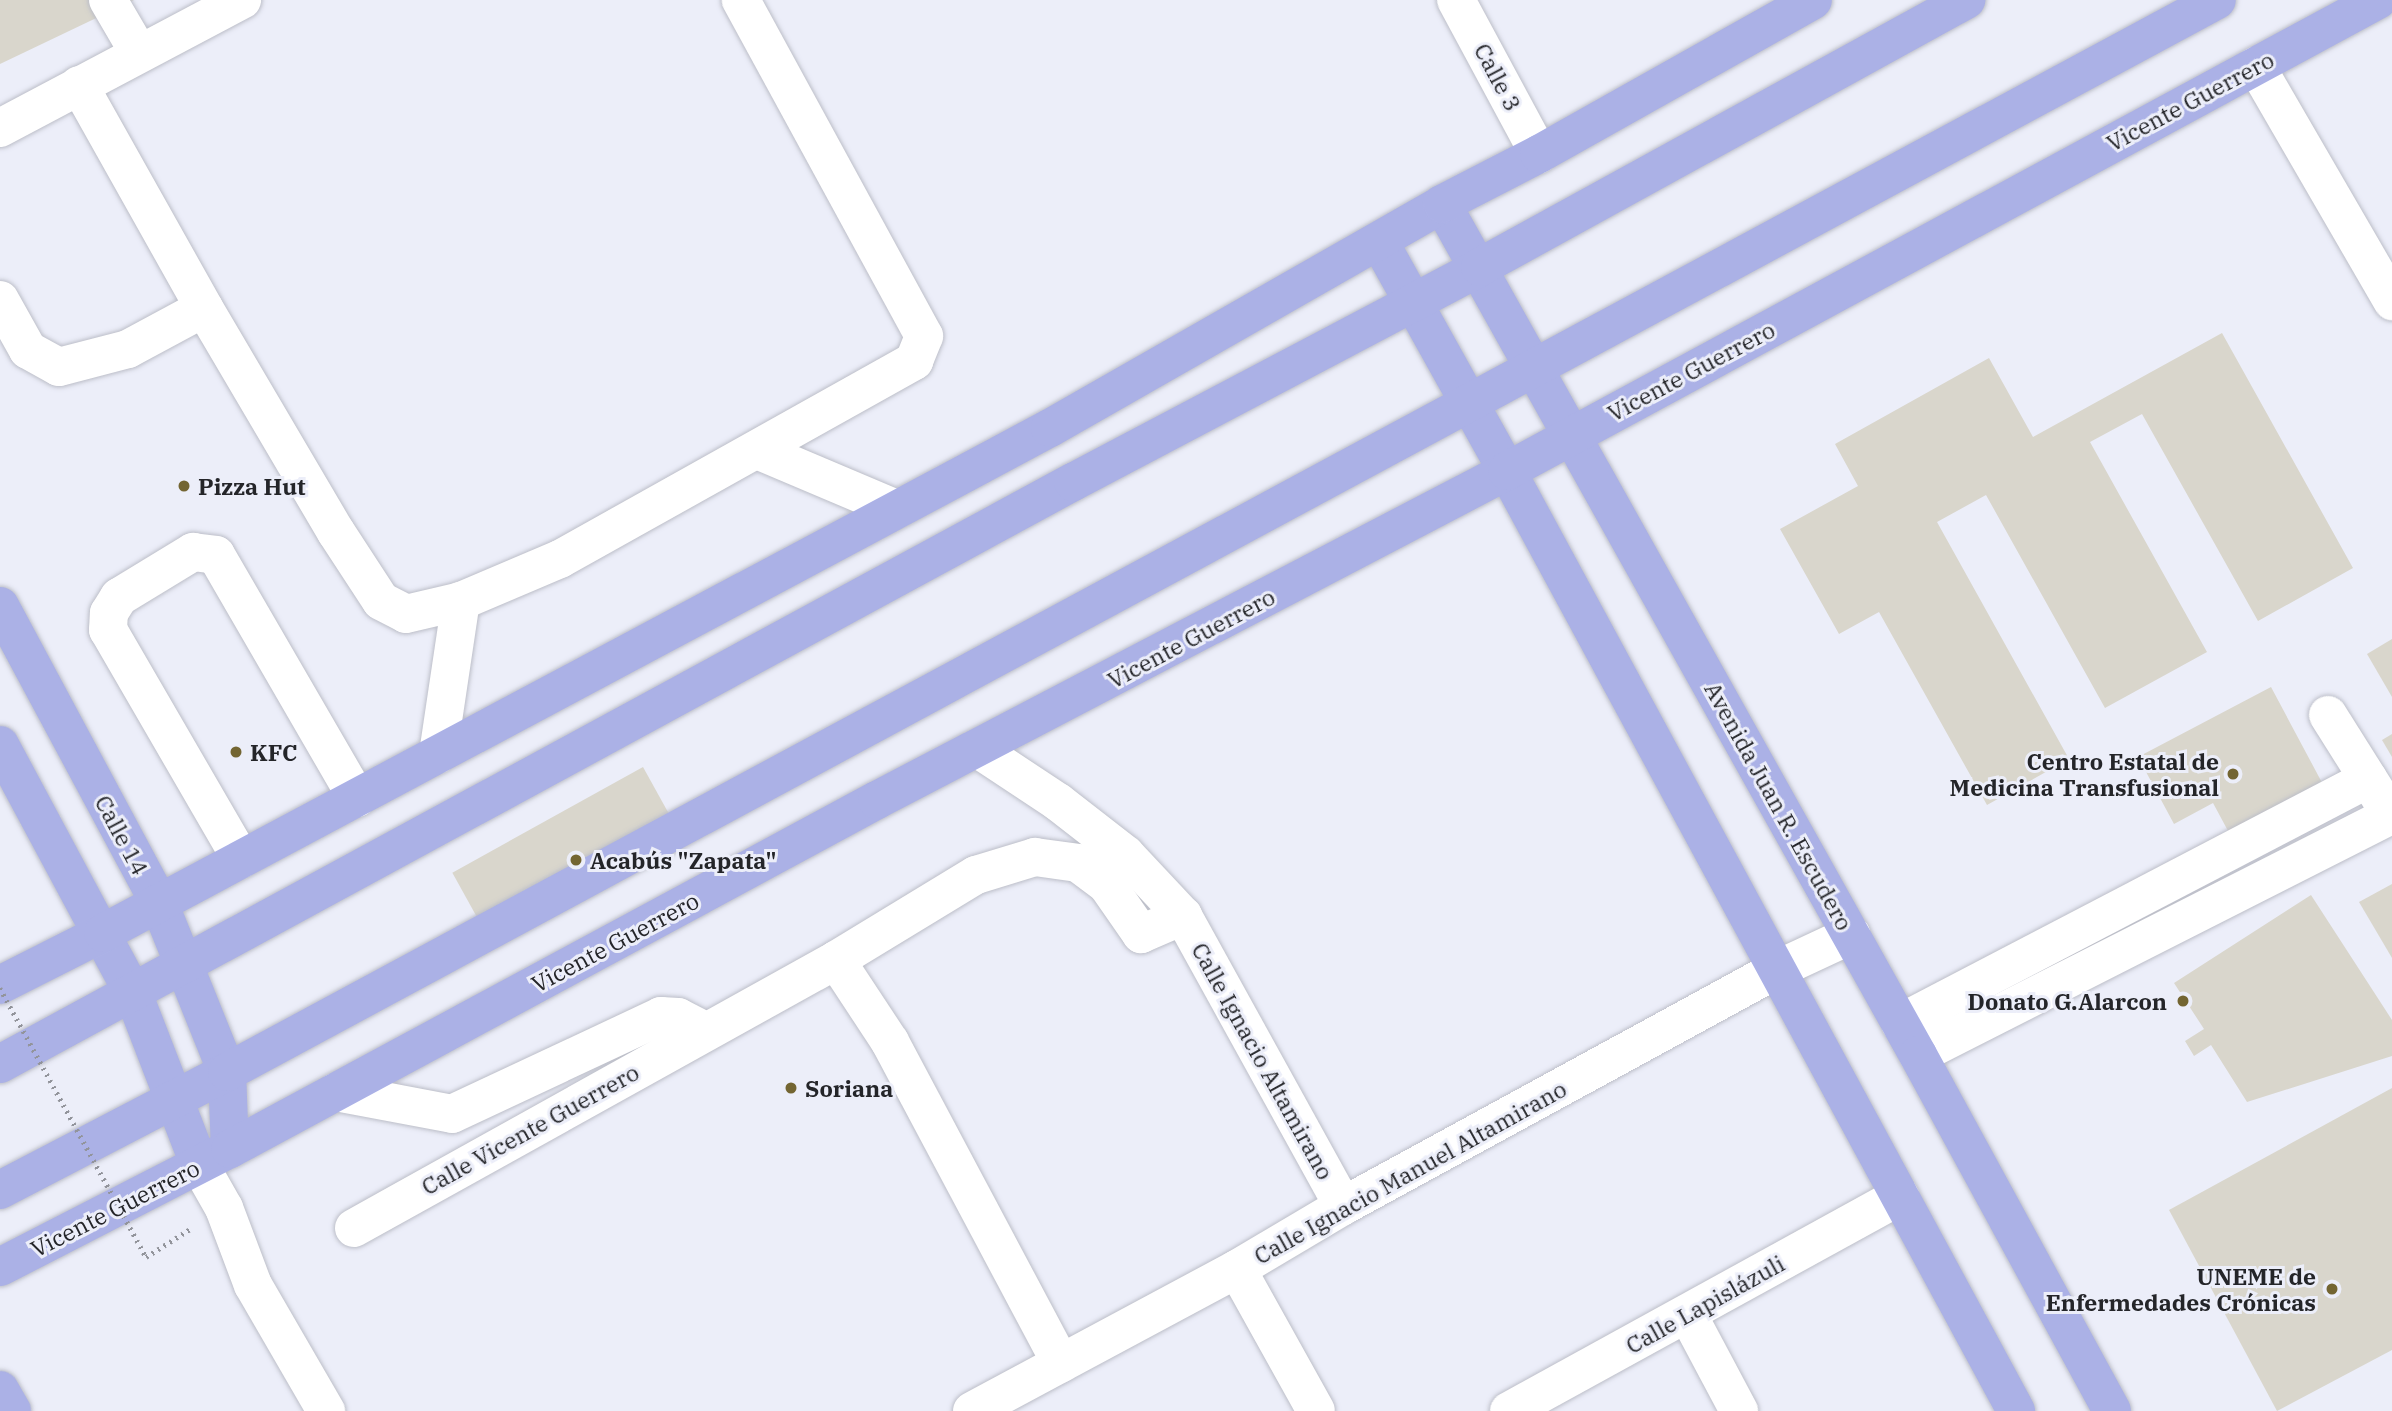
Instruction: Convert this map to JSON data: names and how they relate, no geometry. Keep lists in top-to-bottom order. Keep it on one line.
{"streets":{"main road":["Vicente Guerrero","Avenida Juan R. Escudero","Calle 14"],"street":["Calle 3","Calle Ignacio Altamirano","Calle Vicente Guerrero","Calle Ignacio Manuel Altamirano","Calle Lapislázuli"]},"crossings":[["Vicente Guerrero","Avenida Juan R. Escudero"],["Vicente Guerrero","Calle 14"],["Vicente Guerrero","Calle Ignacio Altamirano"],["Avenida Juan R. Escudero","Calle Ignacio Manuel Altamirano"],["Calle Ignacio Altamirano","Calle Vicente Guerrero"],["Calle Ignacio Altamirano","Calle Ignacio Manuel Altamirano"]],"places":["Pizza Hut","KFC","Centro Estatal de Medicina Transfusional","Acabús \"Zapata\"","Donato G.Alarcon","Soriana","UNEME de Enfermedades Crónicas"]}
